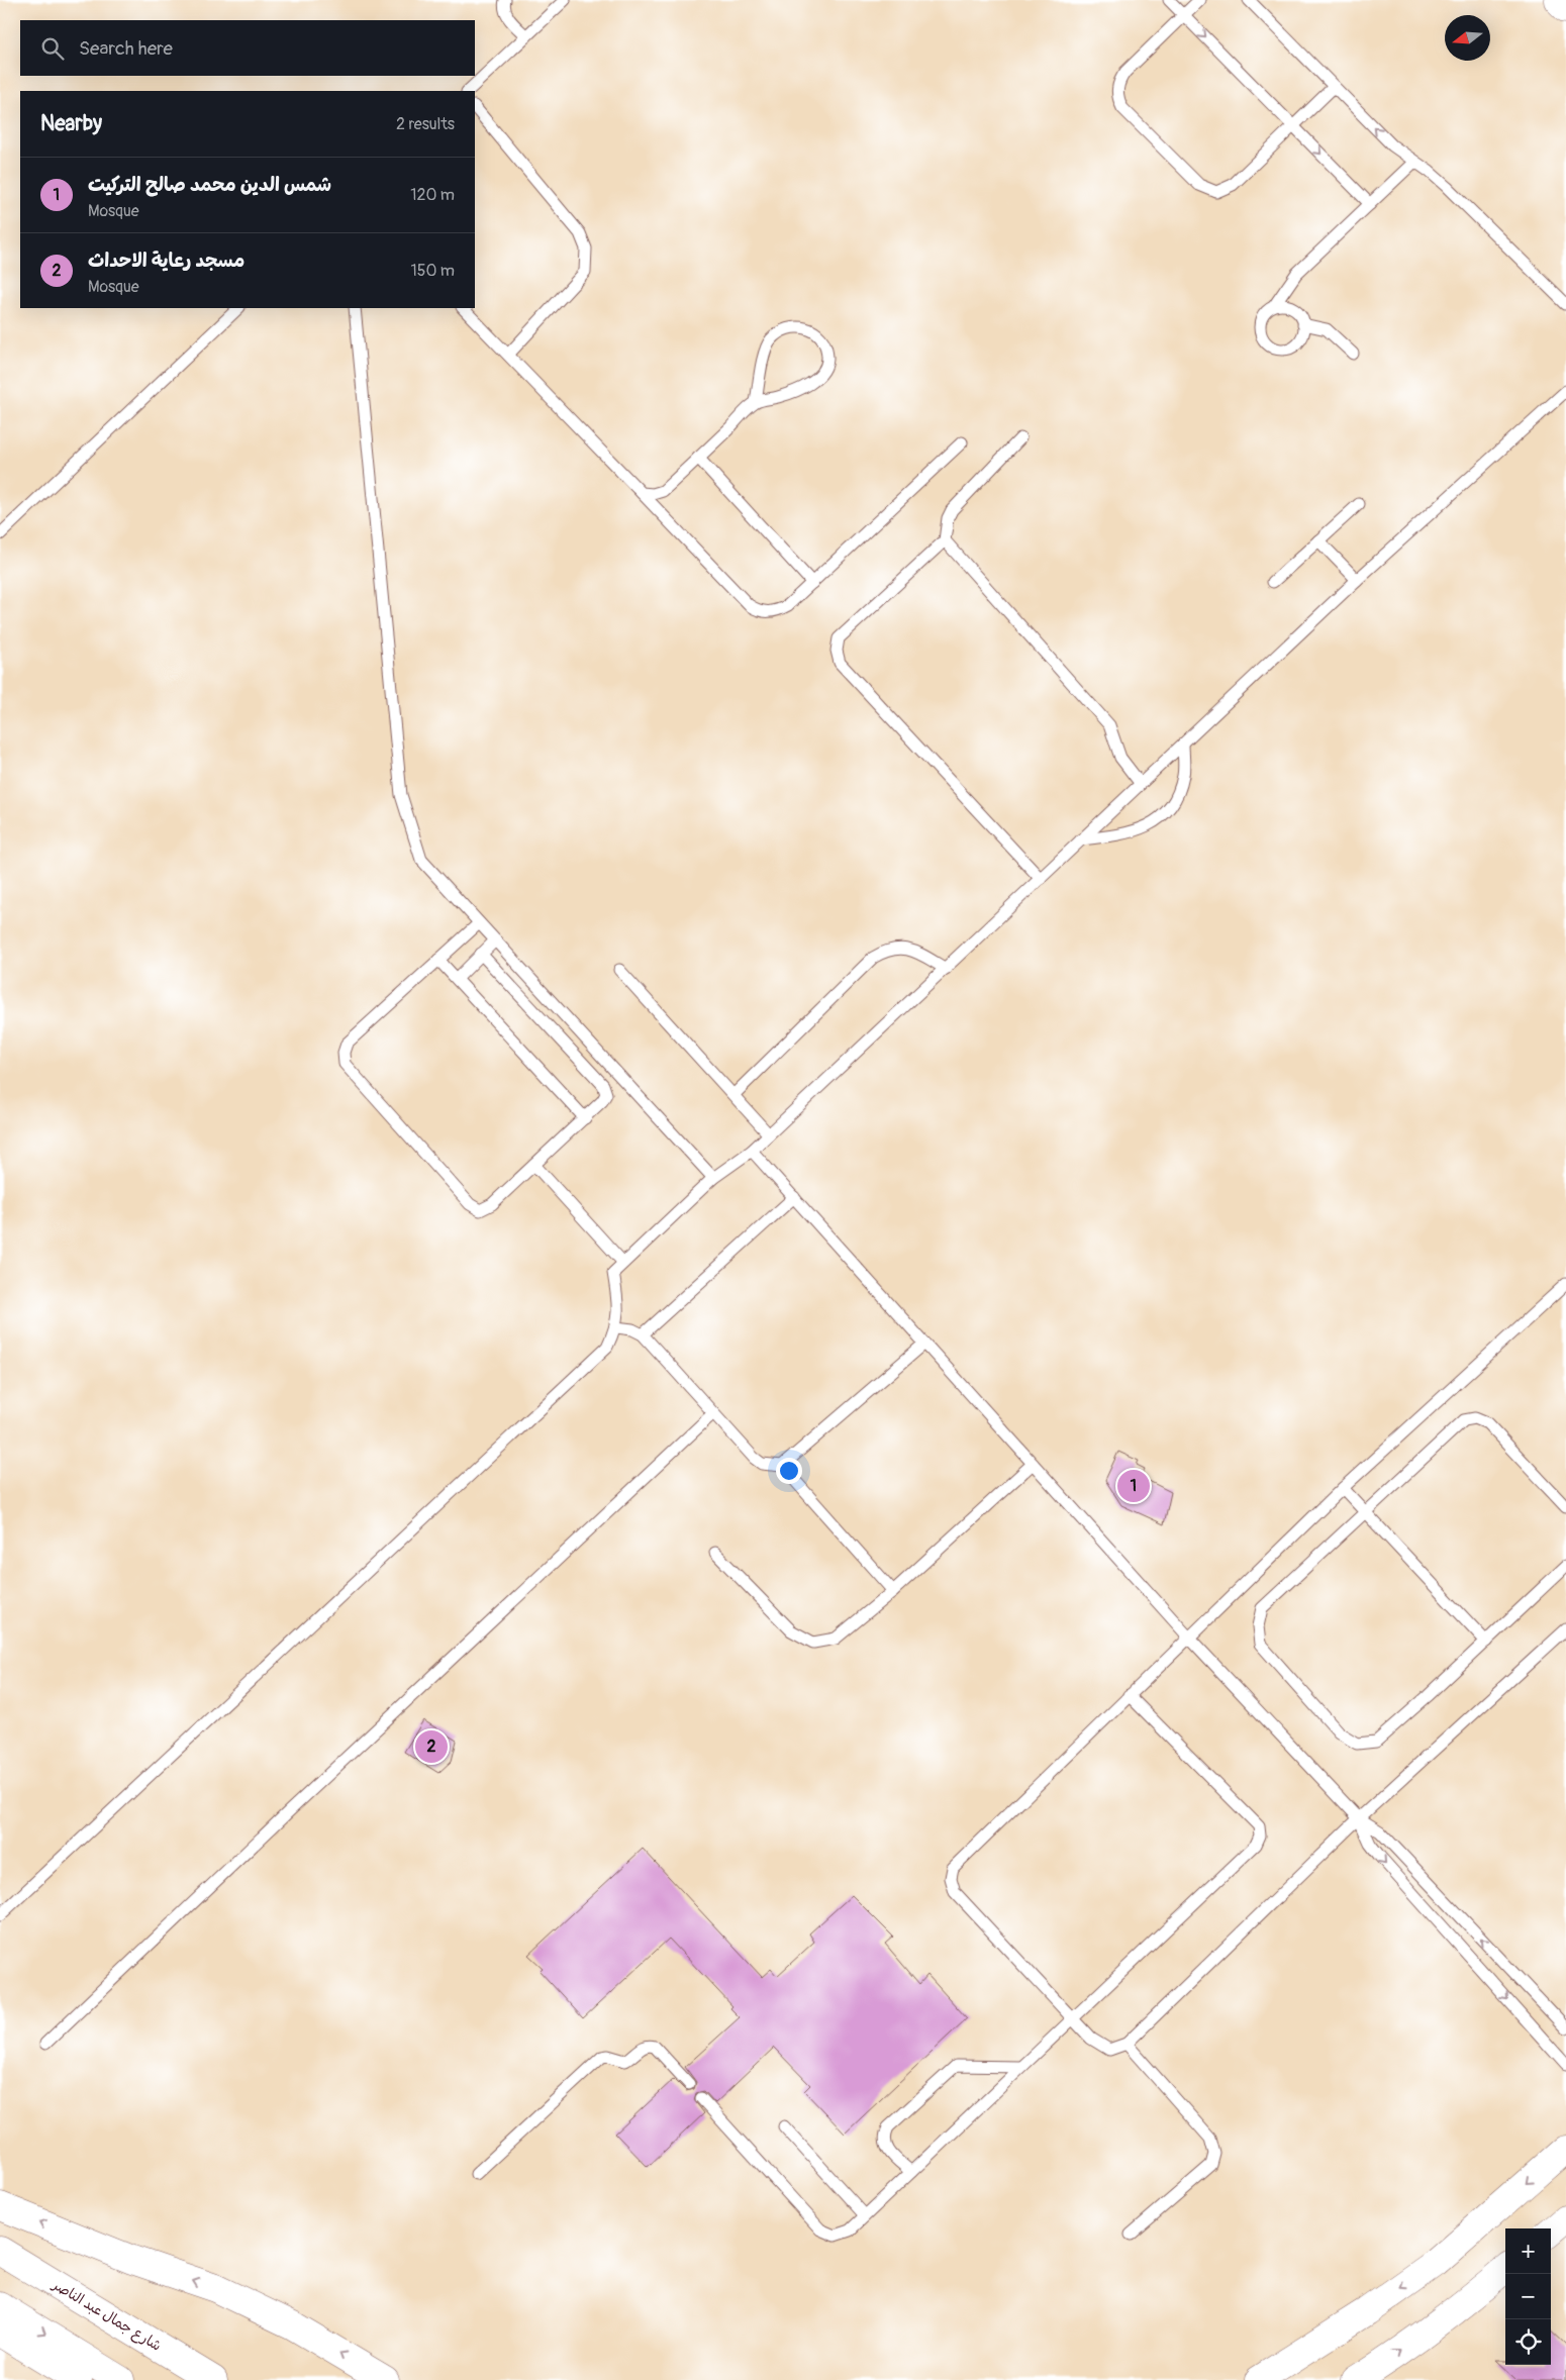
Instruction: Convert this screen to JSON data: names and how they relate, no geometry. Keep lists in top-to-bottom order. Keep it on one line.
{"streets":{"main road":["شارع جمال عبد الناصر"]},"north":"left","page":{"search":"Search here","heading":["Nearby","2 results"],"list":[{"mark":"1","name":"شمس الدين محمد صالح التركيت","note":"Mosque","value":"120 m"},{"mark":"2","name":"مسجد رعاية الاحداث","note":"Mosque","value":"150 m"}],"pins":["1","2"],"map_buttons":["+","−"]}}
